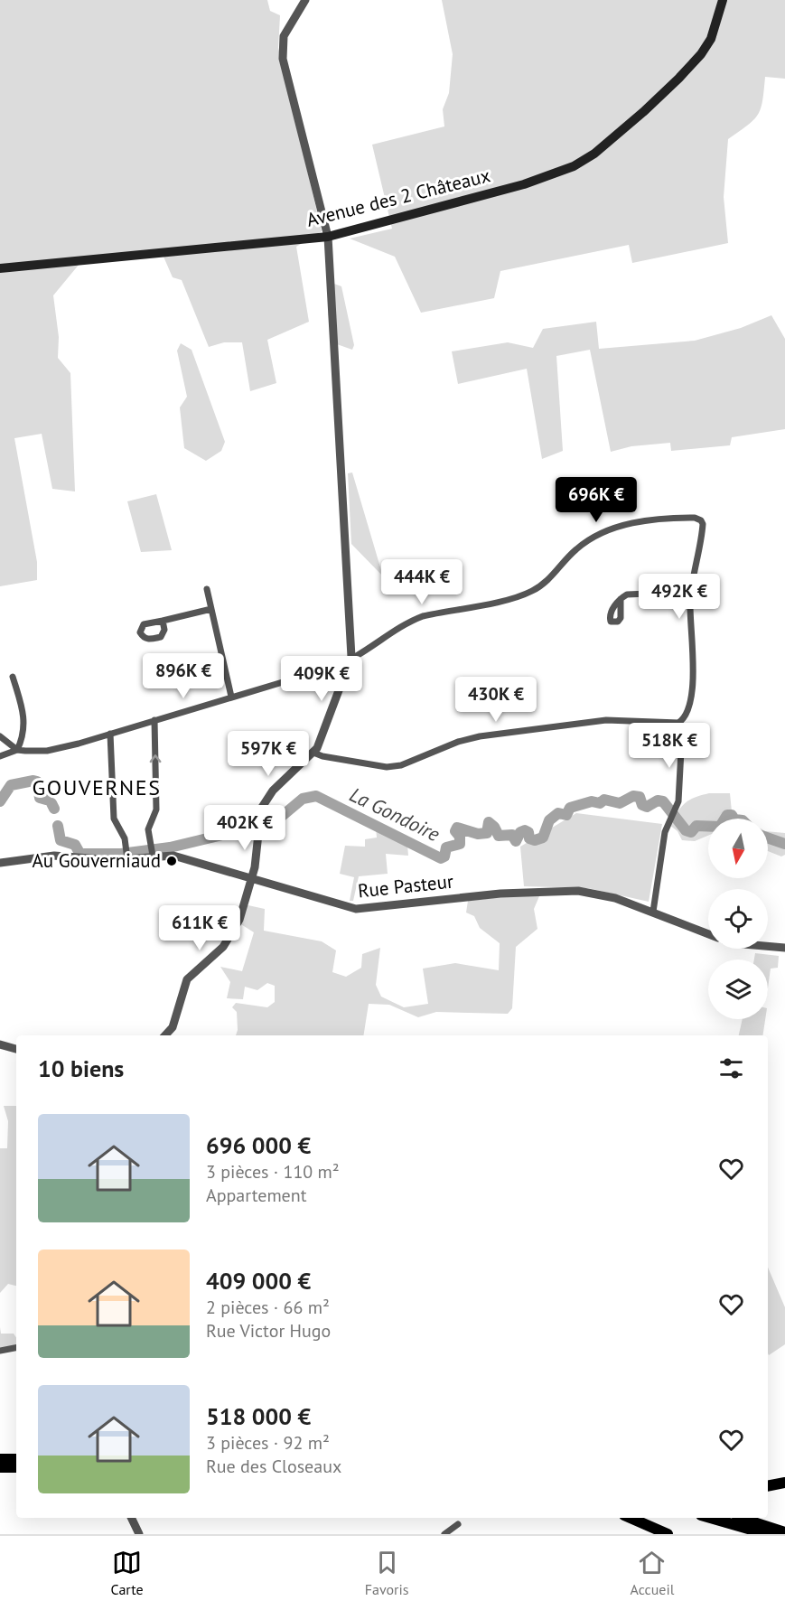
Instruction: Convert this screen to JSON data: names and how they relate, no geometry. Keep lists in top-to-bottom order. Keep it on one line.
{"streets":{"main road":["Avenue des 2 Châteaux"],"street":["Rue Pasteur"]},"districts":["GOUVERNES"],"water":["La Gondoire"],"places":["Au Gouverniaud"],"north":"bottom","page":{"price":["696K €","444K €","492K €","896K €","409K €","430K €","518K €","597K €","402K €","611K €"],"heading":"10 biens","list":[{"name":"696 000 €","note":"3 pièces · 110 m² · Appartement"},{"name":"409 000 €","note":"2 pièces · 66 m² · Rue Victor Hugo"},{"name":"518 000 €","note":"3 pièces · 92 m² · Rue des Closeaux"}],"tabs":["Carte","Favoris","Accueil"]}}
